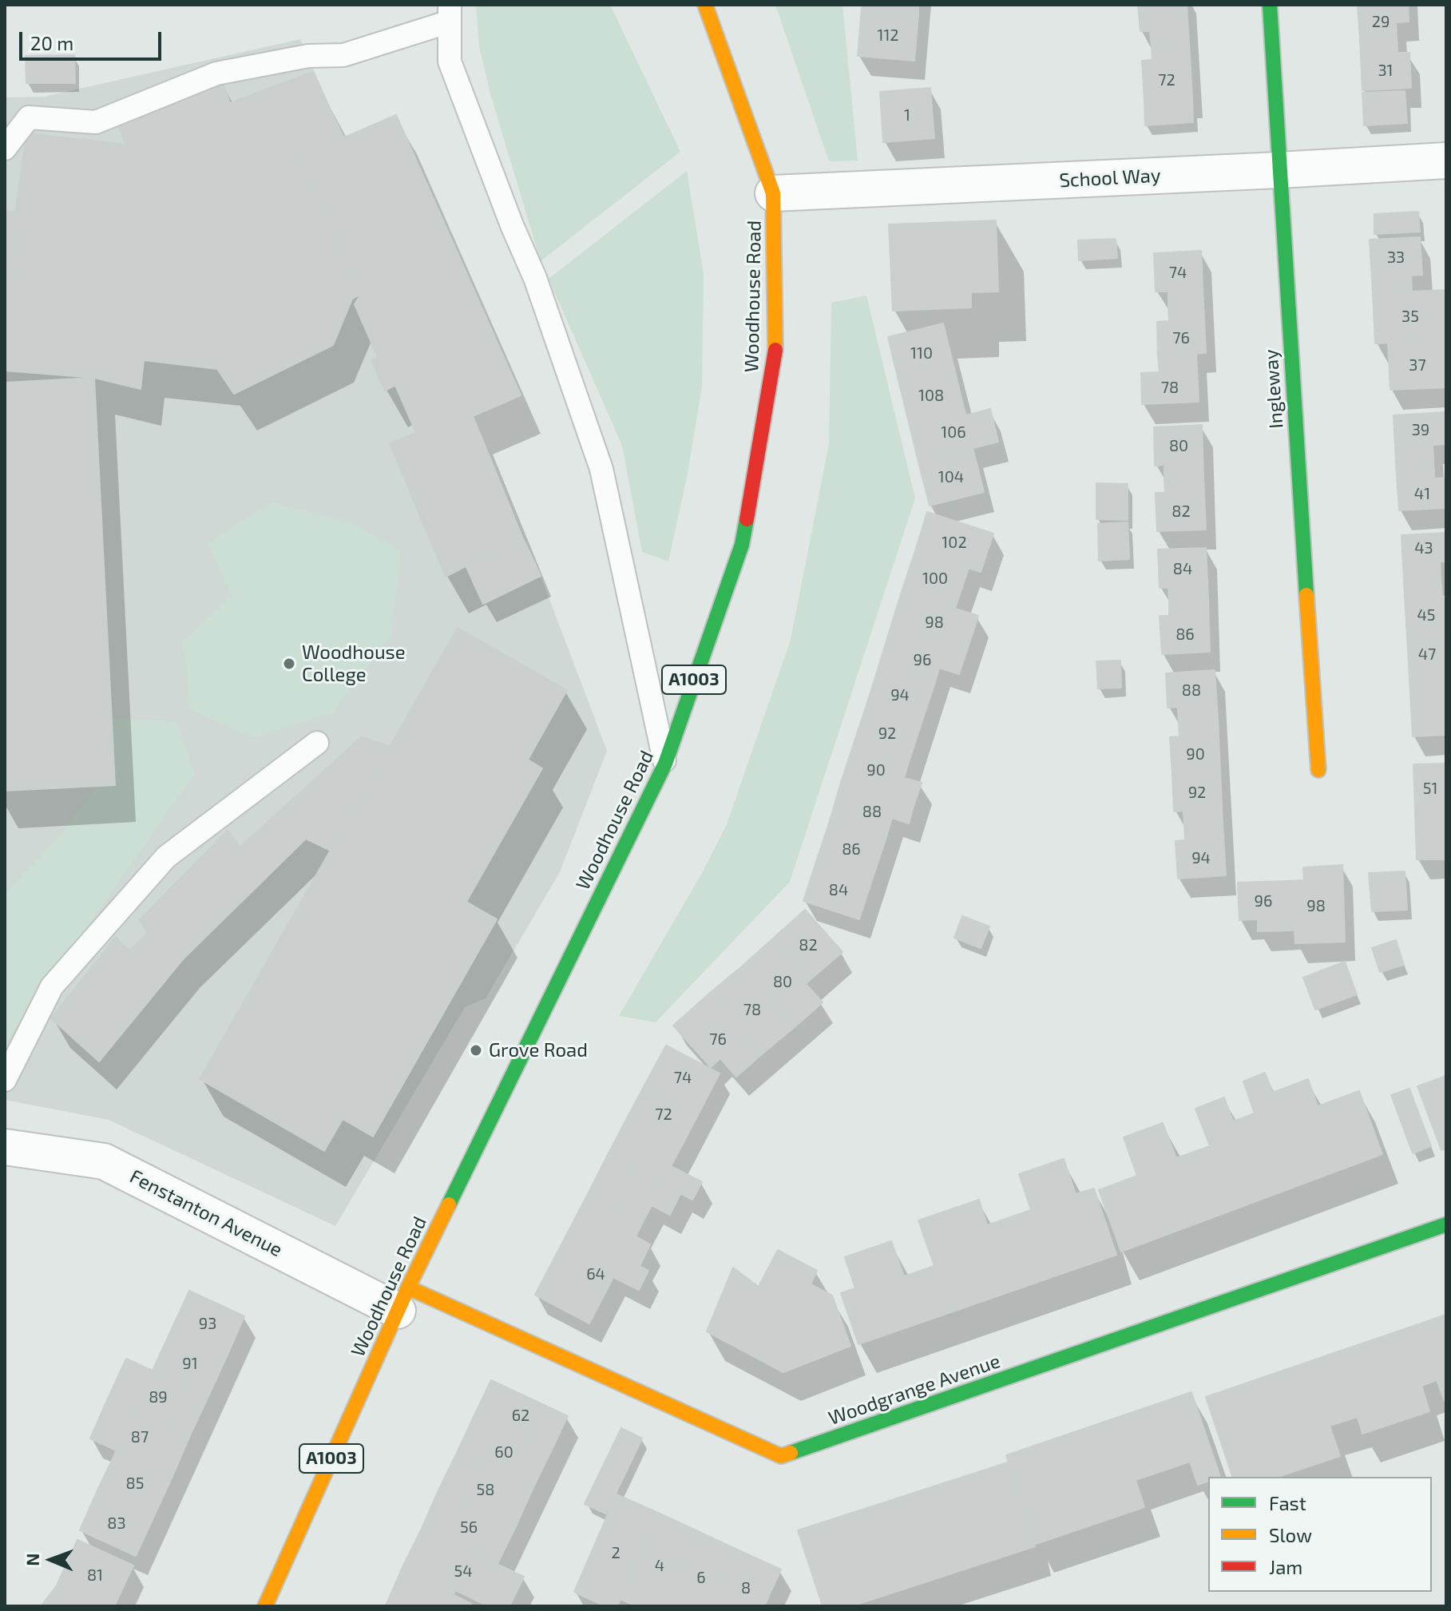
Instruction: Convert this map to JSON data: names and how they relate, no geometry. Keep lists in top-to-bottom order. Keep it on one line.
{"streets":{"street":["School Way","Woodhouse Road","Ingleway","A1003","Fenstanton Avenue","Woodgrange Avenue"]},"crossings":[["School Way","Woodhouse Road"],["School Way","Ingleway"],["Woodhouse Road","Fenstanton Avenue"],["Woodhouse Road","Woodgrange Avenue"],["Fenstanton Avenue","Woodgrange Avenue"]],"places":["Woodhouse College","Grove Road"],"house_numbers":["29","112","31","72","1","33","74","35","76","110","37","78","108","39","106","80","104","41","82","102","43","84","100","45","98","86","47","96","88","94","92","90","90","51","92","88","86","94","84","96","98","82","80","78","76","74","72","64","93","91","89","62","87","60","85","58","83","56","2","4","54","81","6","8"],"legend":["Fast","Slow","Jam"],"scale_bar":"20 m","north":"left"}
